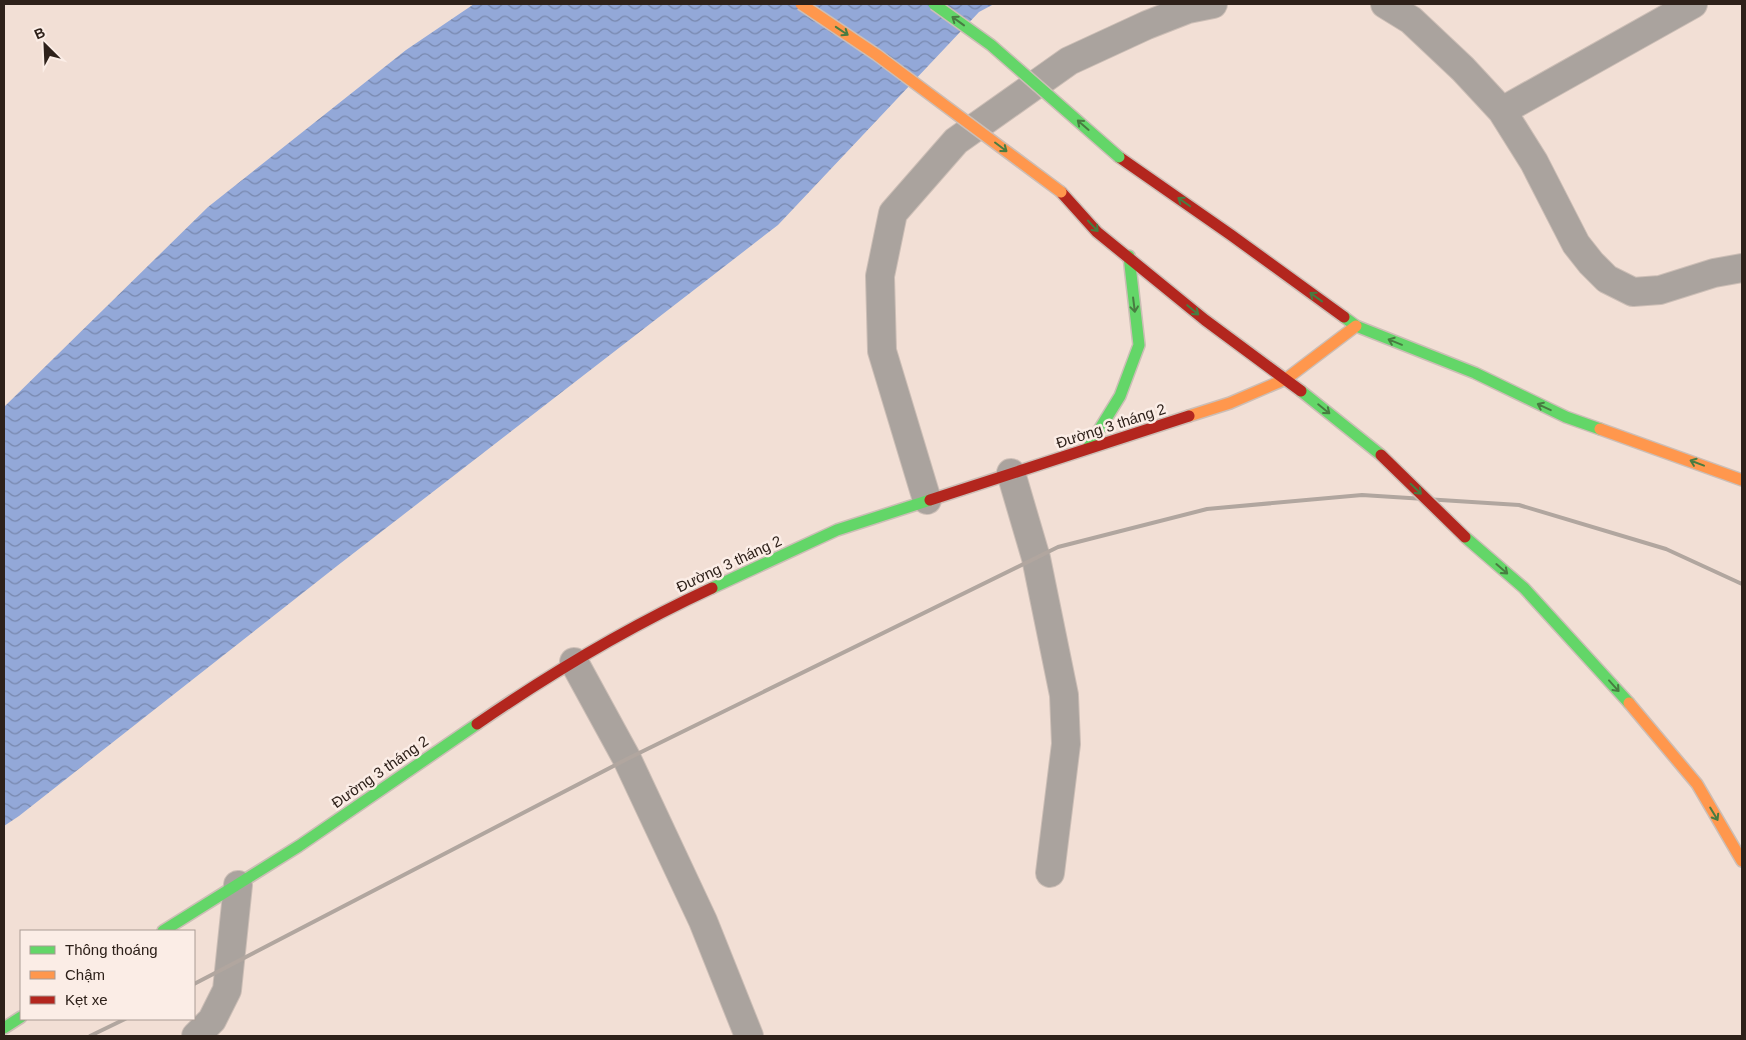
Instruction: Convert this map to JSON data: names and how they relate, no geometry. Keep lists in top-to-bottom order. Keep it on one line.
{"streets":{"main road":["Đường 3 tháng 2"]},"legend":["Thông thoáng","Chậm","Kẹt xe"],"north":"top left"}
